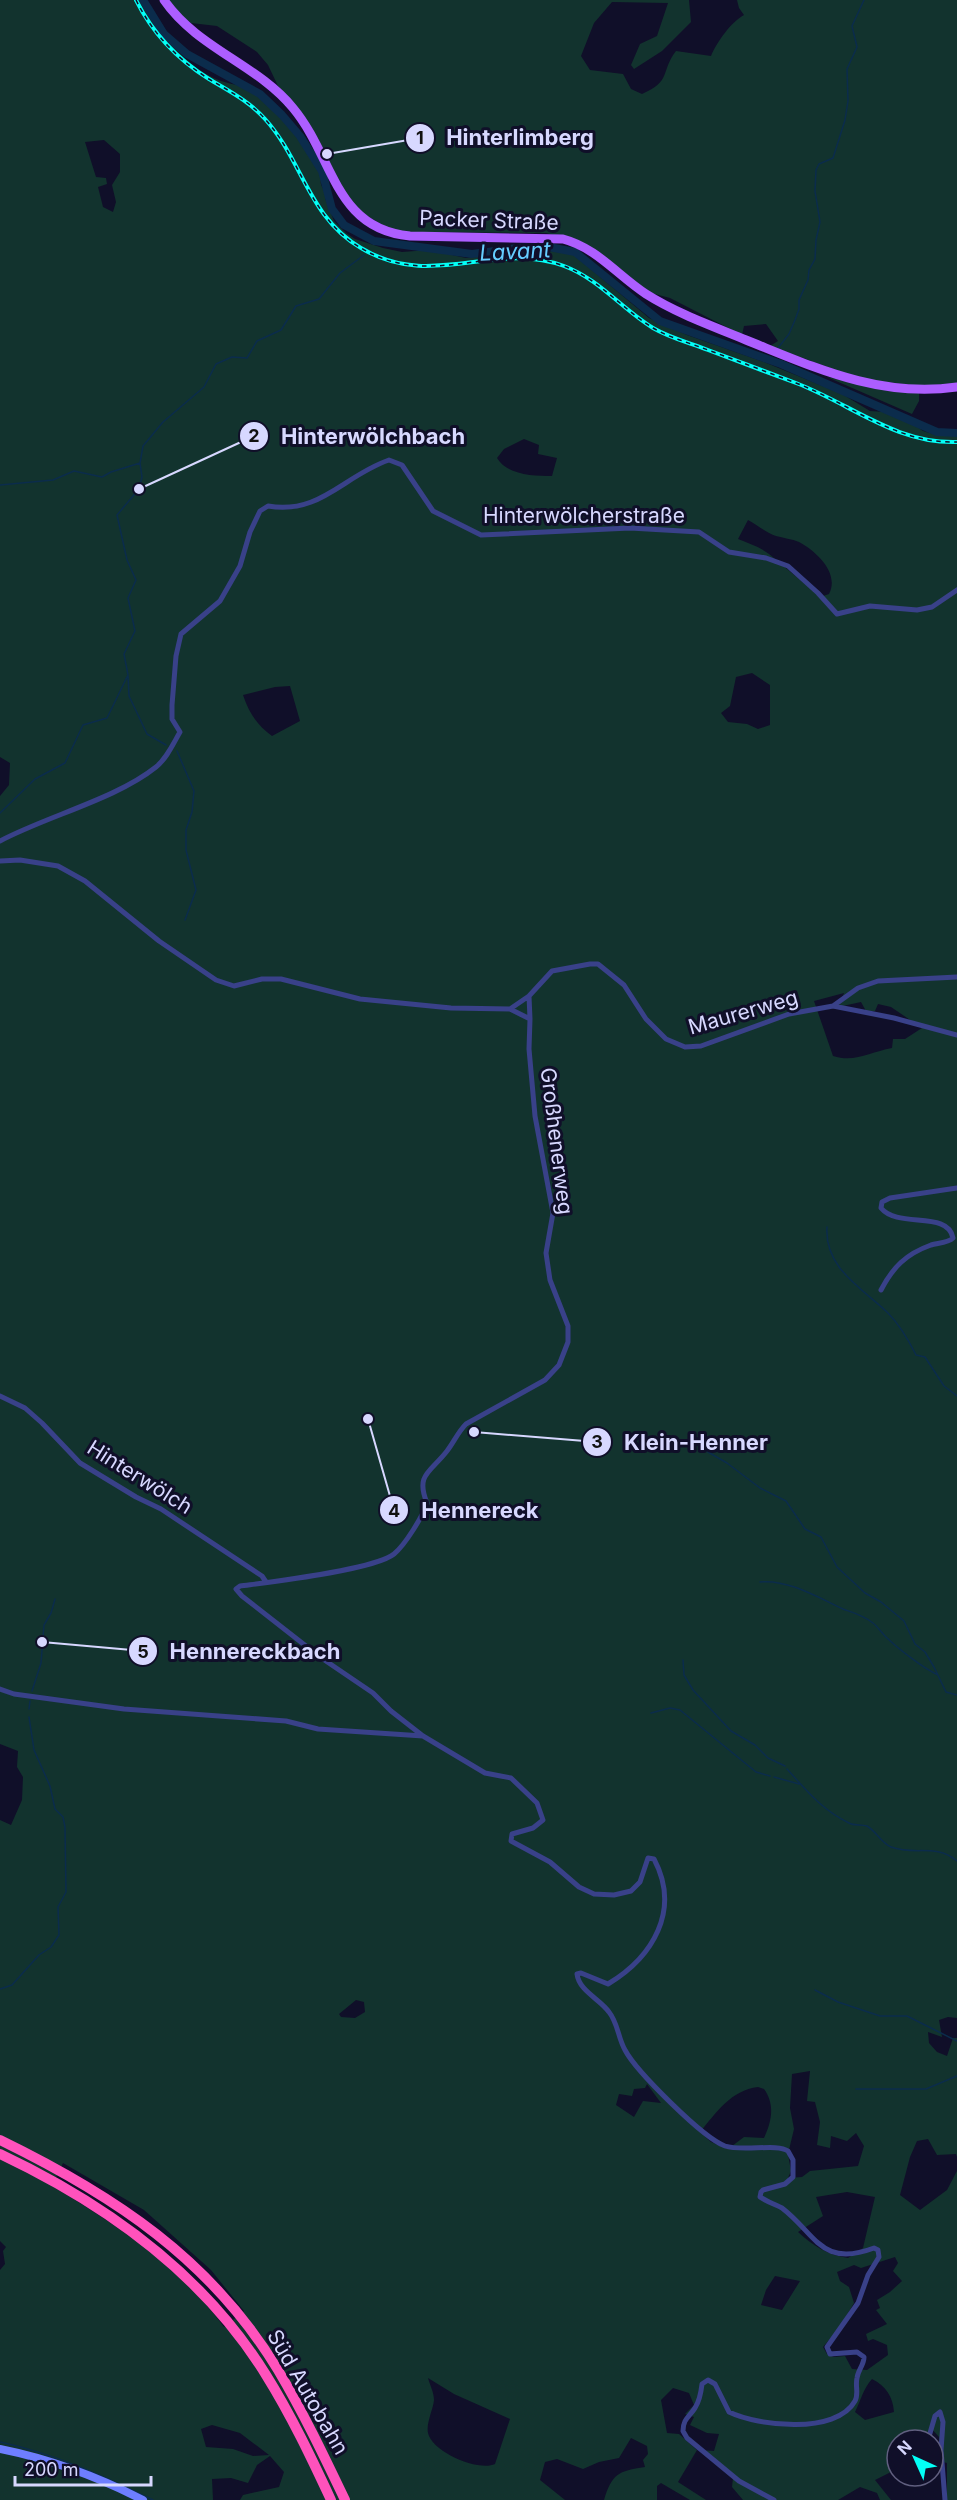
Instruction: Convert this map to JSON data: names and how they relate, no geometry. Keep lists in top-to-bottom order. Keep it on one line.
{"streets":{"highway":["Süd Autobahn"],"main road":["Packer Straße"],"street":["Hinterwölcherstraße","Maurerweg","Großhenerweg","Hinterwölch"]},"crossings":[["Maurerweg","Großhenerweg"],["Großhenerweg","Hinterwölch"]],"water":["Lavant"],"places":["Hinterlimberg","Hinterwölchbach","Hennereck","Klein-Henner","Hennereckbach"],"scale_bar":"200 m","north":"top left"}
